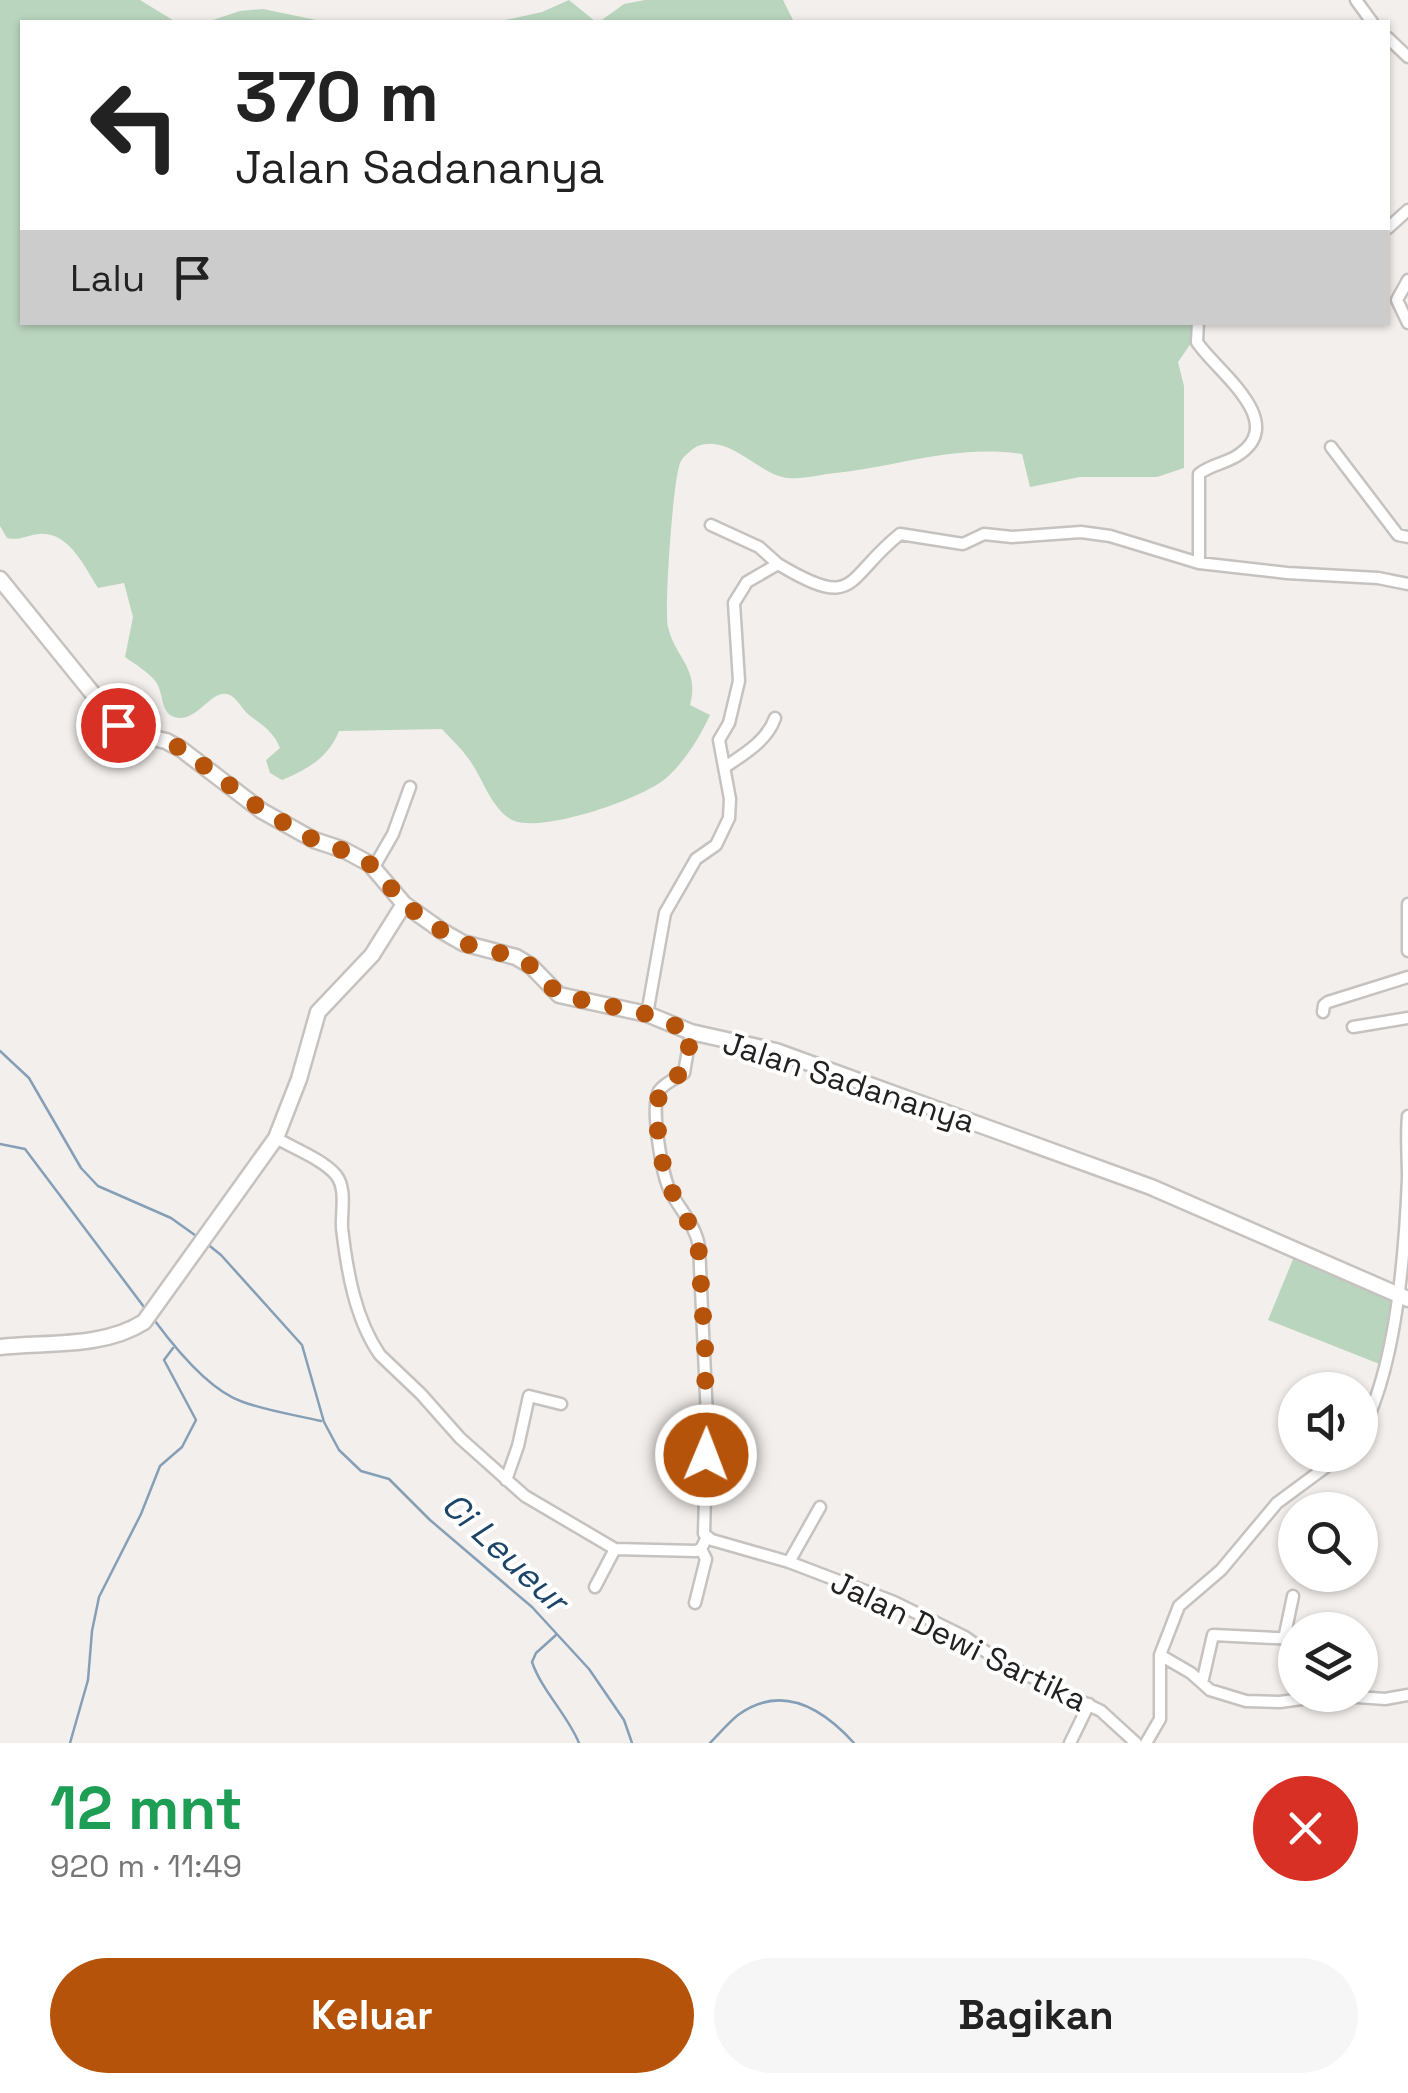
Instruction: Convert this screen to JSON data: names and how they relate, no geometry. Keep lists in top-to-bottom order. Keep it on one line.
{"streets":{"street":["Jalan Sadananya","Jalan Dewi Sartika"]},"water":["Ci Leueur"],"page":{"turn":["370 m","Jalan Sadananya"],"then":"Lalu","heading":["12 mnt","920 m · 11:49"],"buttons":["Keluar","Bagikan"]}}
